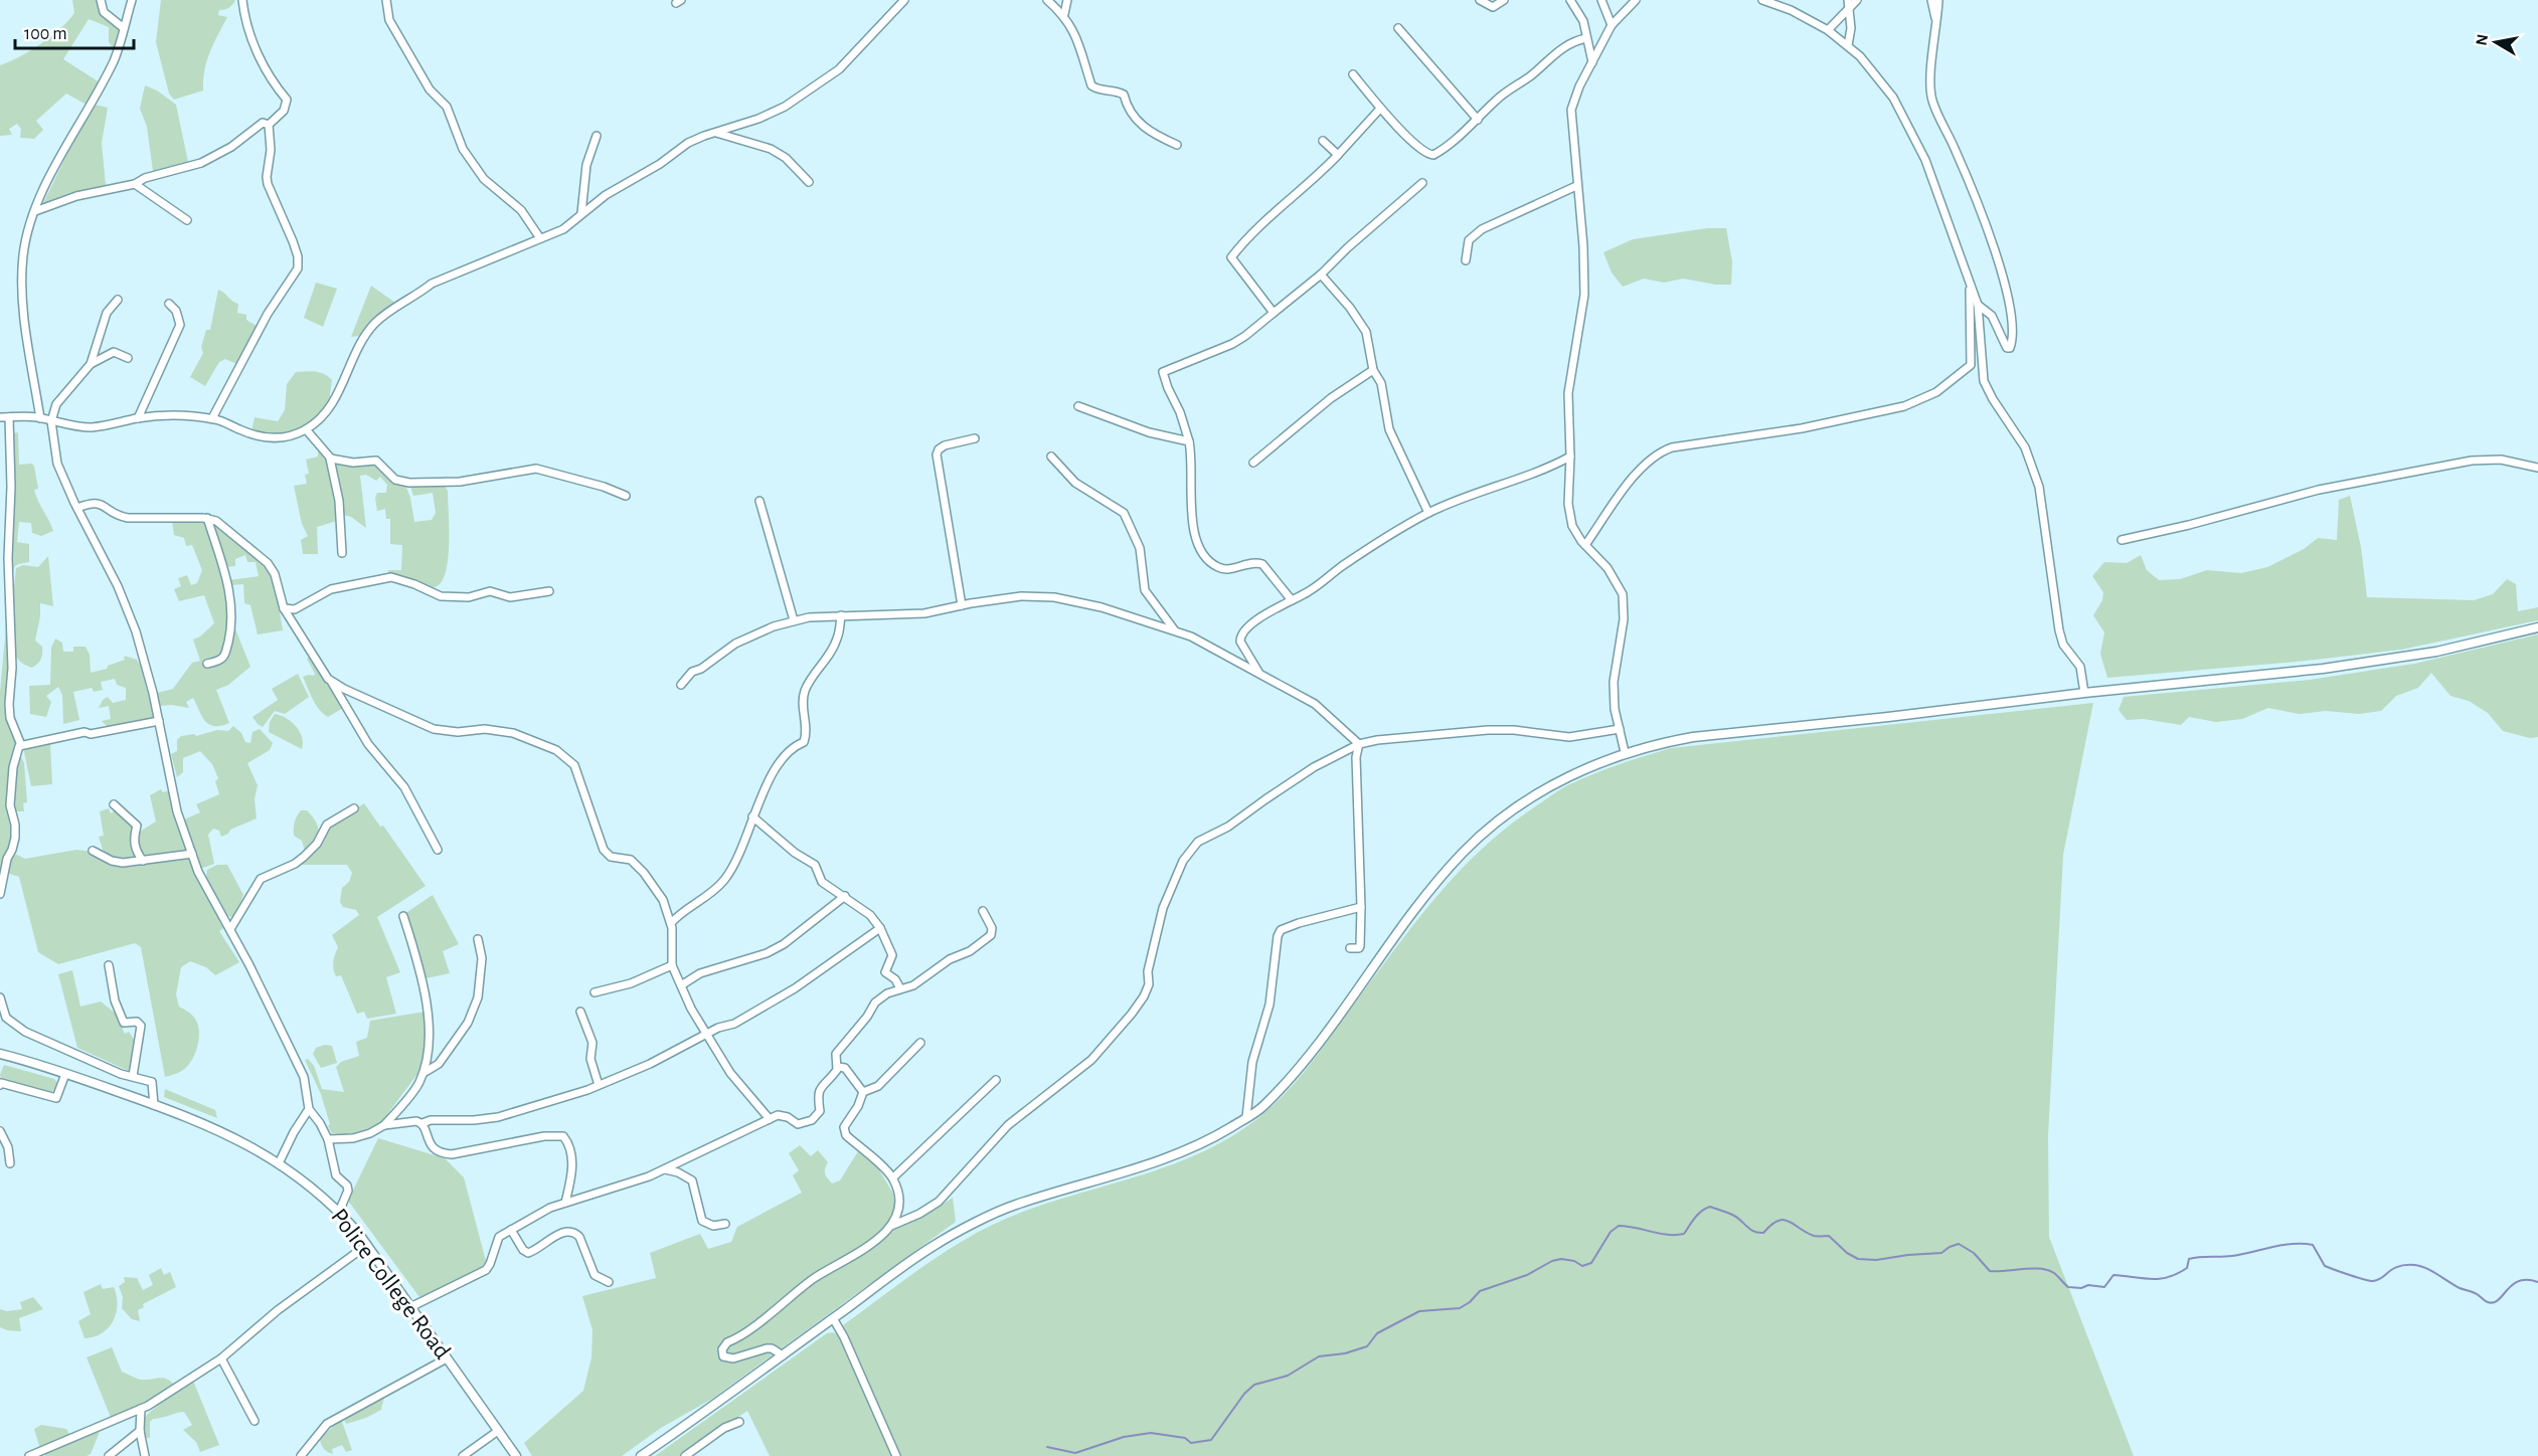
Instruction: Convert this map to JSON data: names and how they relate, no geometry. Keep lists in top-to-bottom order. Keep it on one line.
{"streets":{"street":["Police College Road"]},"scale_bar":"100 m","north":"left"}
